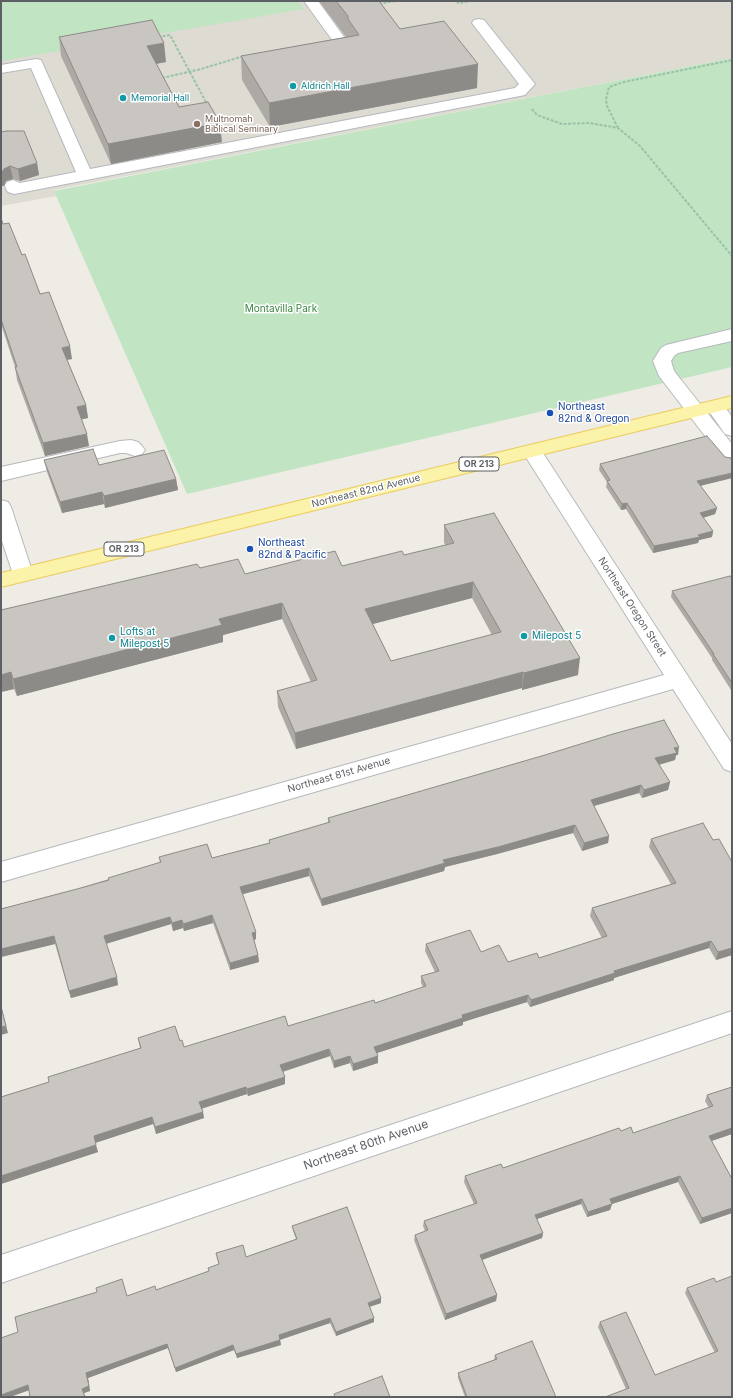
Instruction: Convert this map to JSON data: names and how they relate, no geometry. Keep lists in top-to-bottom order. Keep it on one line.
{"streets":{"main road":["OR 213","Northeast 82nd Avenue"],"street":["Northeast Oregon Street","Northeast 81st Avenue","Northeast 80th Avenue"]},"crossings":[["Northeast 82nd Avenue","Northeast Oregon Street"],["Northeast Oregon Street","Northeast 81st Avenue"]],"parks":["Montavilla Park"],"places":["Aldrich Hall","Memorial Hall","Multnomah Biblical Seminary","Northeast 82nd & Oregon","Northeast 82nd & Pacific","Milepost 5","Lofts at Milepost 5"]}
